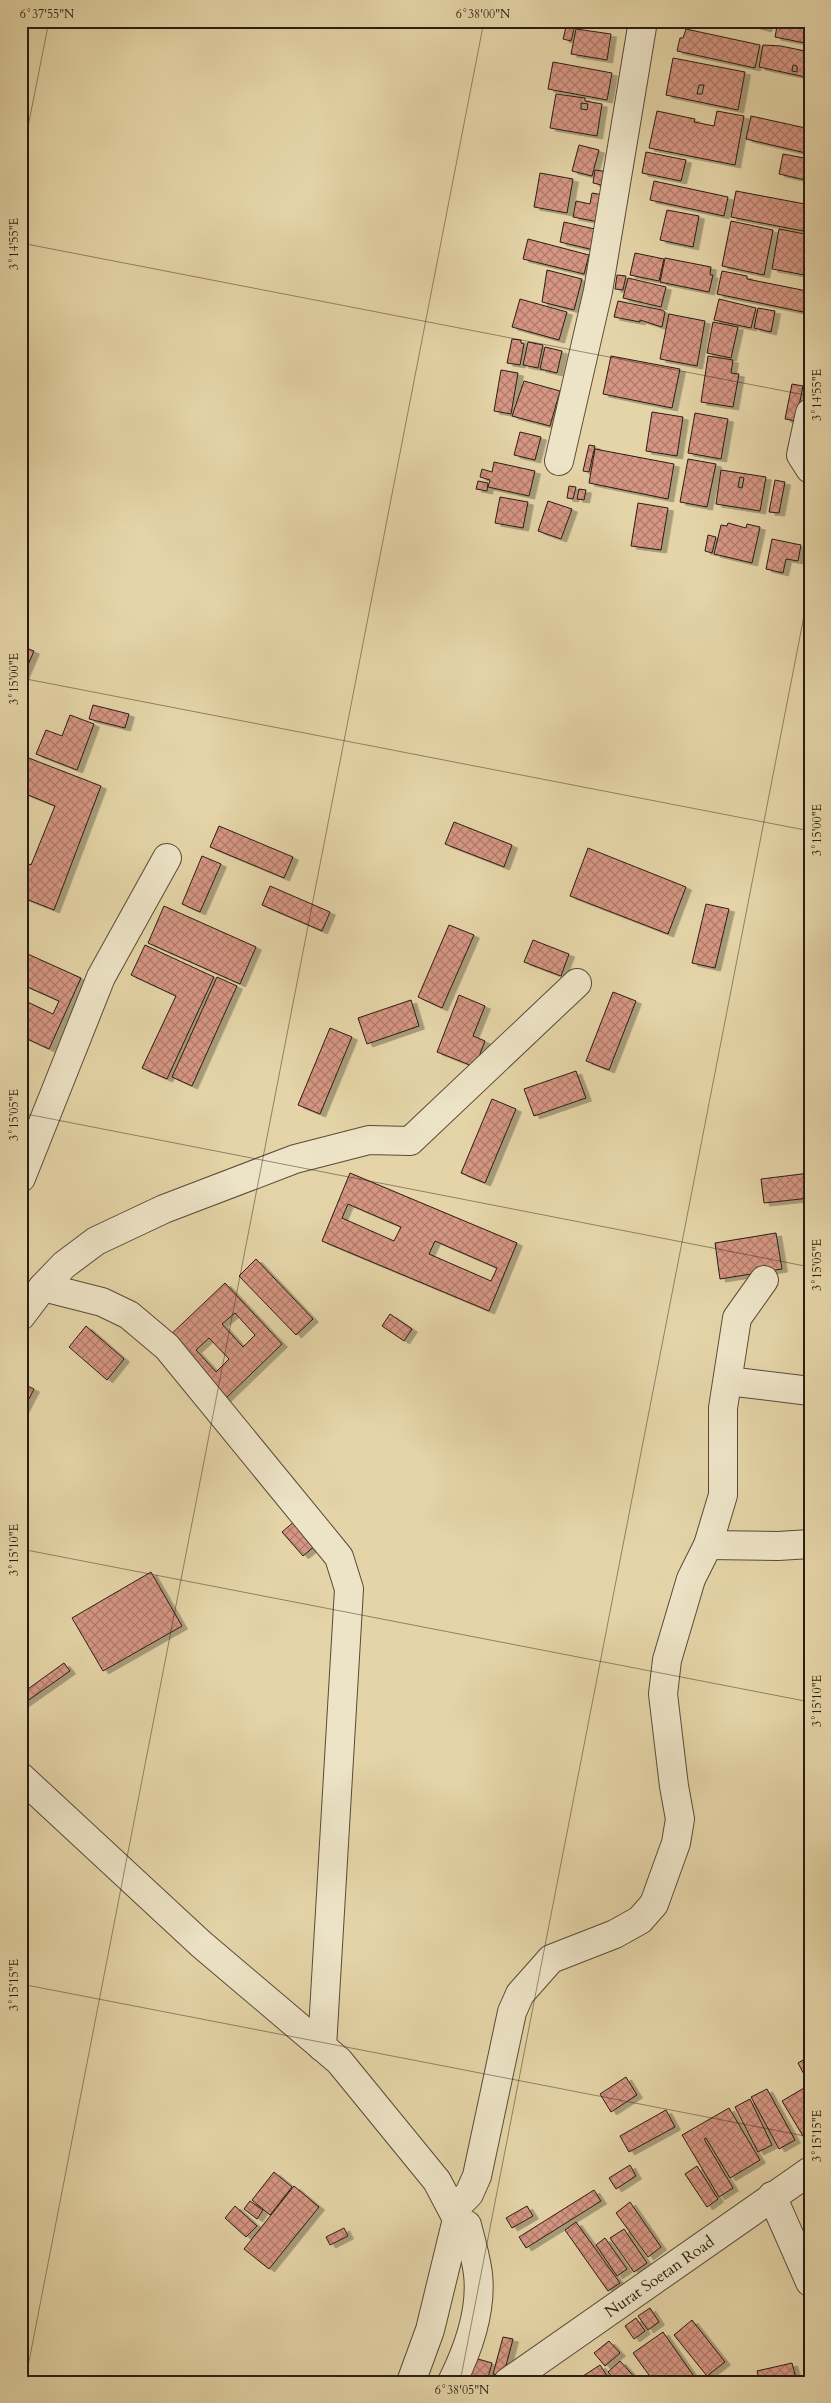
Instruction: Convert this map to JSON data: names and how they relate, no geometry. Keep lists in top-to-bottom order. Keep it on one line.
{"streets":{"street":["Nurat Soetan Road"]},"coordinates":["6°37'55\"N","6°38'00\"N","3°14'55\"E","3°15'00\"E","3°15'05\"E","3°15'10\"E","3°15'15\"E","6°38'05\"N"]}
